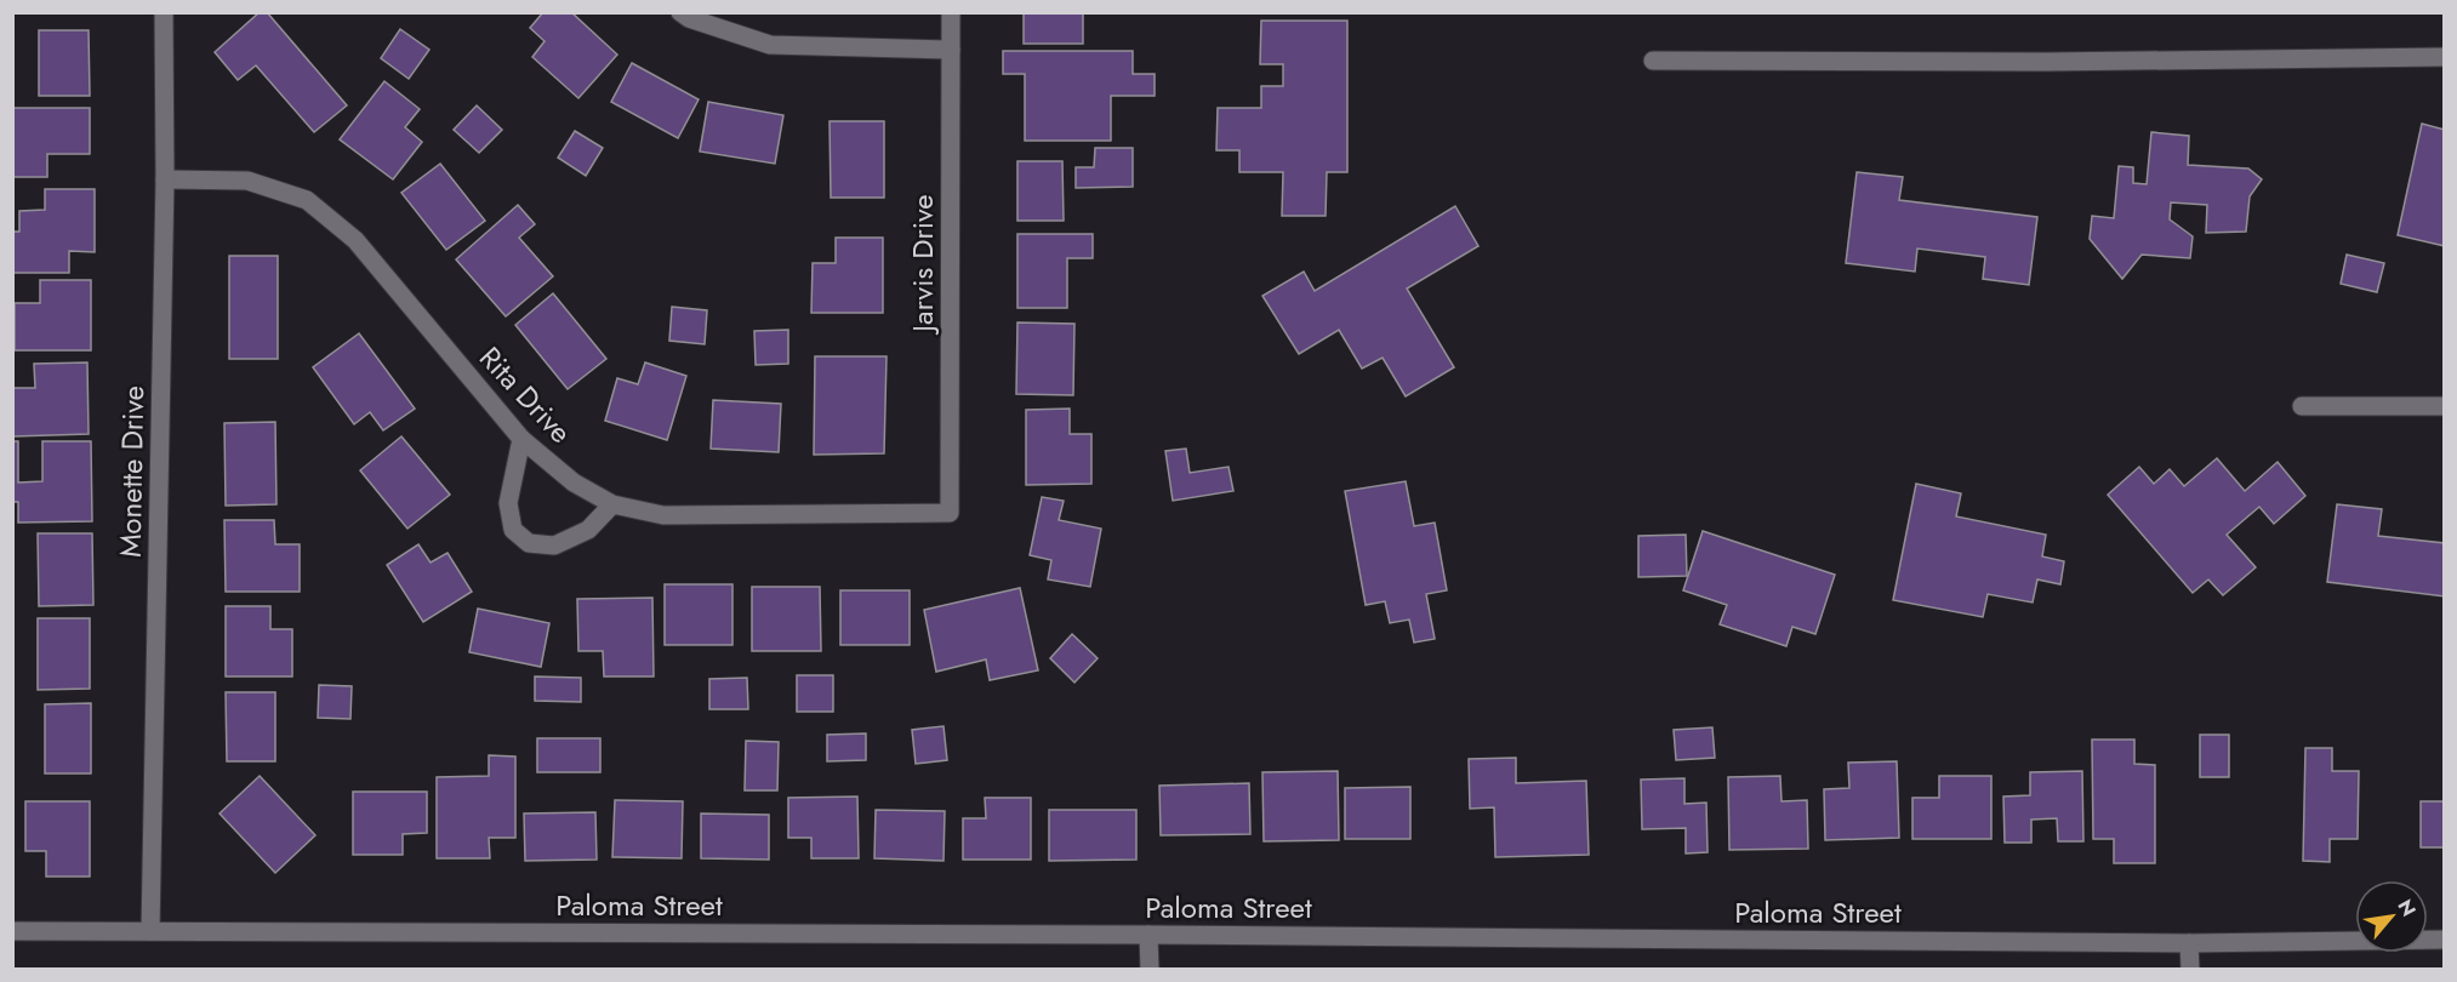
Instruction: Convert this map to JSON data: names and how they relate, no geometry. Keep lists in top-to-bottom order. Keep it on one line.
{"streets":{"street":["Jarvis Drive","Rita Drive","Monette Drive","Paloma Street"]},"crossings":[["Jarvis Drive","Rita Drive"],["Rita Drive","Monette Drive"],["Monette Drive","Paloma Street"]],"north":"top right"}
